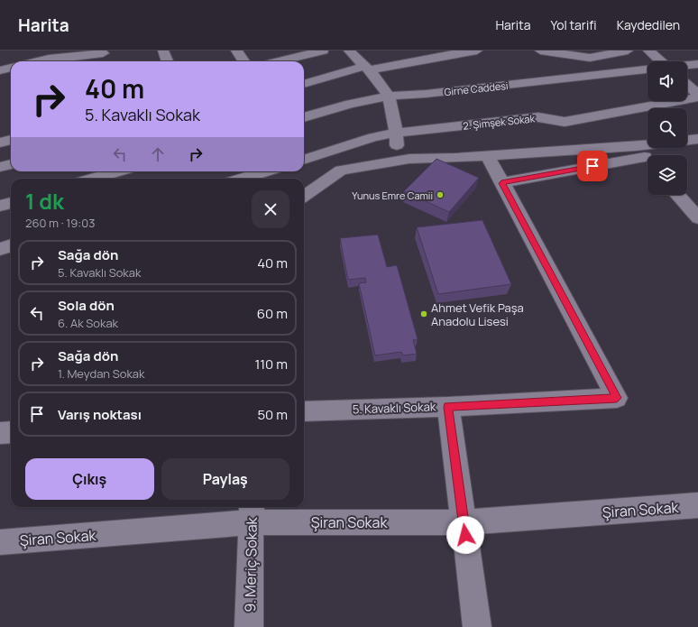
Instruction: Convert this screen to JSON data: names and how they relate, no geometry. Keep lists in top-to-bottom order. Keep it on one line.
{"streets":{"street":["Girne Caddesi","2. Şimşek Sokak","5. Kavaklı Sokak","Şiran Sokak","9. Meriç Sokak"]},"crossings":[["Şiran Sokak","9. Meriç Sokak"]],"places":["Yunus Emre Camii","Ahmet Vefik Paşa Anadolu Lisesi"],"page":{"header":"Harita","nav":["Harita","Yol tarifi","Kaydedilen"],"turn":["40 m","5. Kavaklı Sokak"],"heading":["1 dk","260 m · 19:03"],"list":[{"name":"Sağa dön","note":"5. Kavaklı Sokak","value":"40 m"},{"name":"Sola dön","note":"6. Ak Sokak","value":"60 m"},{"name":"Sağa dön","note":"1. Meydan Sokak","value":"110 m"},{"name":"Varış noktası","value":"50 m"}],"buttons":["Çıkış","Paylaş"]}}
